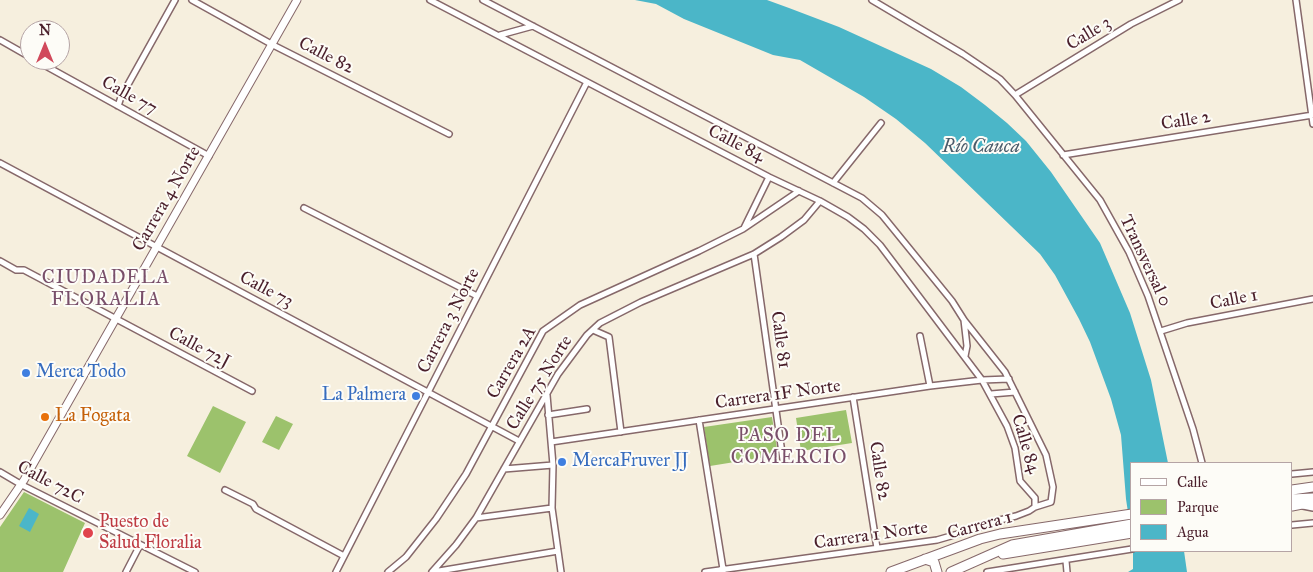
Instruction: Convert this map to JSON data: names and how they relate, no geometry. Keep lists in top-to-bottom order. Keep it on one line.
{"streets":{"highway":["Carrera 1"],"street":["Calle 3","Calle 82","Calle 77","Calle 2","Calle 84","Carrera 4 Norte","Transversal 0","Calle 73","Calle 1","Carrera 3 Norte","Calle 81","Calle 72J","Carrera 2A","Calle 75 Norte","Carrera 1F Norte","Calle 72C","Carrera 1 Norte"]},"crossings":[["Calle 3","Transversal 0"],["Calle 82","Carrera 4 Norte"],["Calle 82","Carrera 1F Norte"],["Calle 82","Carrera 1 Norte"],["Calle 77","Carrera 4 Norte"],["Calle 2","Transversal 0"],["Calle 84","Carrera 3 Norte"],["Calle 84","Carrera 2A"],["Calle 84","Calle 75 Norte"],["Calle 84","Carrera 1F Norte"],["Calle 84","Carrera 1 Norte"],["Carrera 4 Norte","Calle 73"],["Carrera 4 Norte","Calle 72J"],["Carrera 4 Norte","Calle 72C"],["Transversal 0","Calle 1"],["Calle 73","Carrera 3 Norte"],["Calle 73","Carrera 2A"],["Calle 73","Calle 75 Norte"],["Calle 81","Calle 75 Norte"],["Calle 81","Carrera 1F Norte"]],"districts":["CIUDADELA FLORALIA","PASO DEL COMERCIO"],"water":["Río Cauca"],"places":["Merca Todo","La Palmera","La Fogata","MercaFruver JJ","Puesto de Salud Floralia"],"legend":["Calle","Parque","Agua"],"north":"top"}
